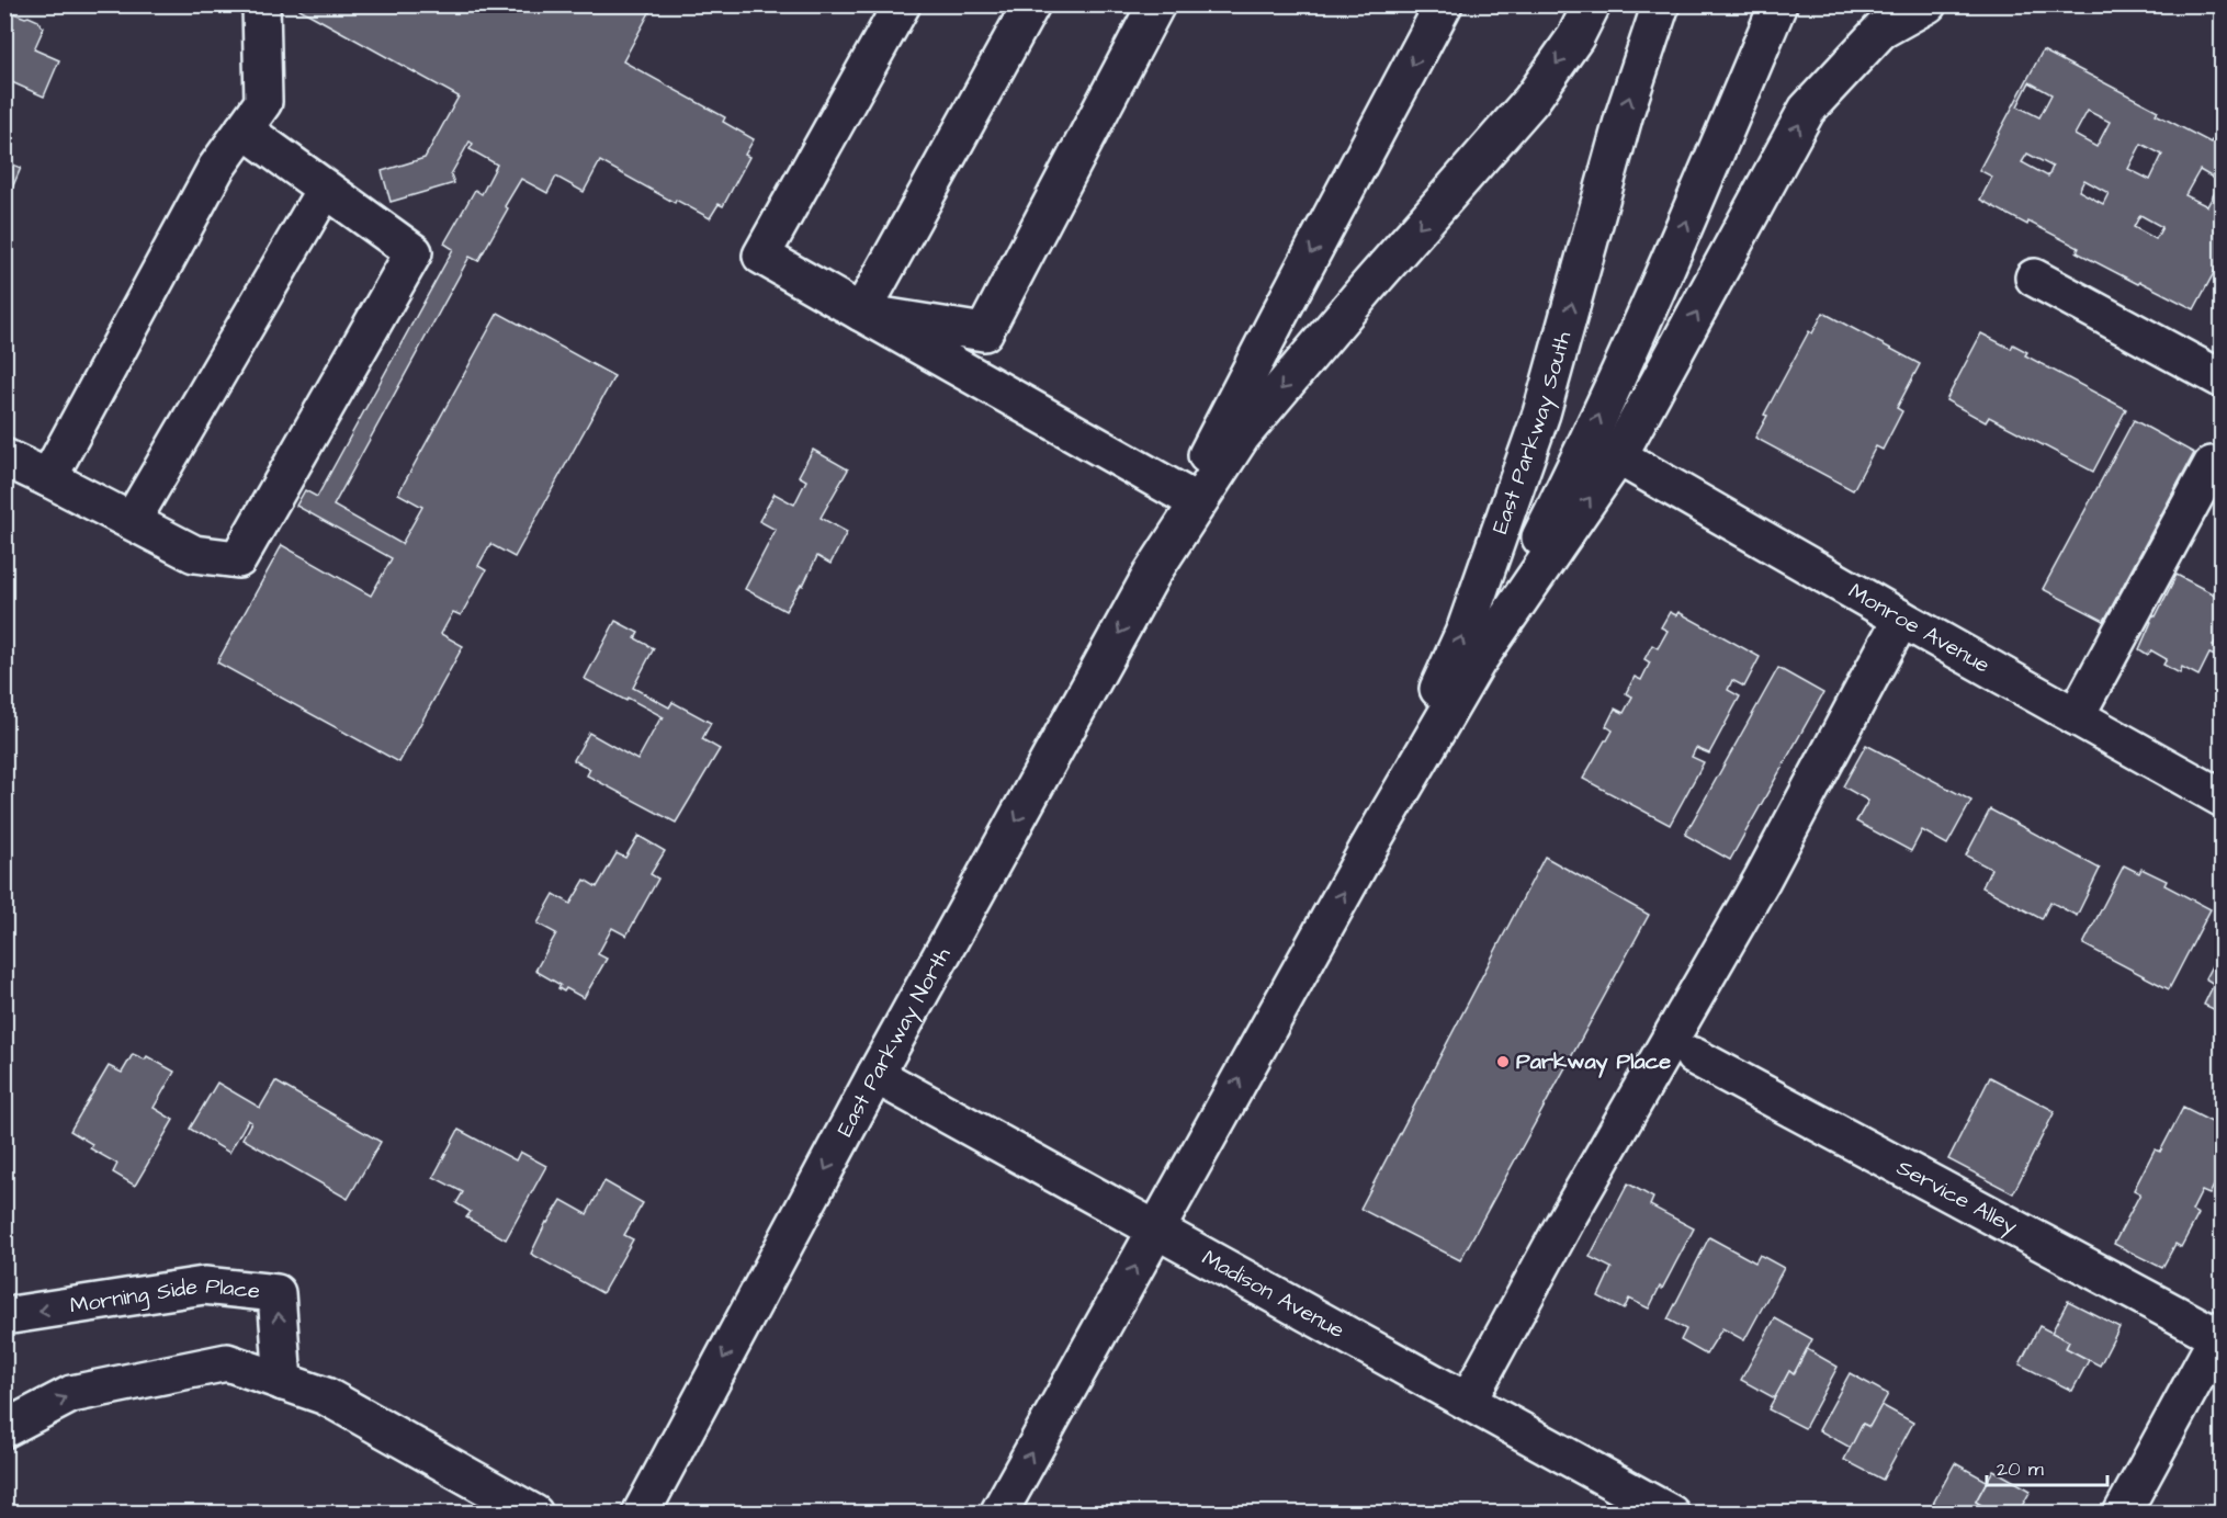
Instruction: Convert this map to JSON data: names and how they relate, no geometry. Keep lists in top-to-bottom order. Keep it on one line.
{"streets":{"main road":["East Parkway South","Monroe Avenue","East Parkway North","Service Alley","Madison Avenue","Morning Side Place"]},"crossings":[["East Parkway North","Madison Avenue"]],"places":["Parkway Place"],"scale_bar":"20 m"}
